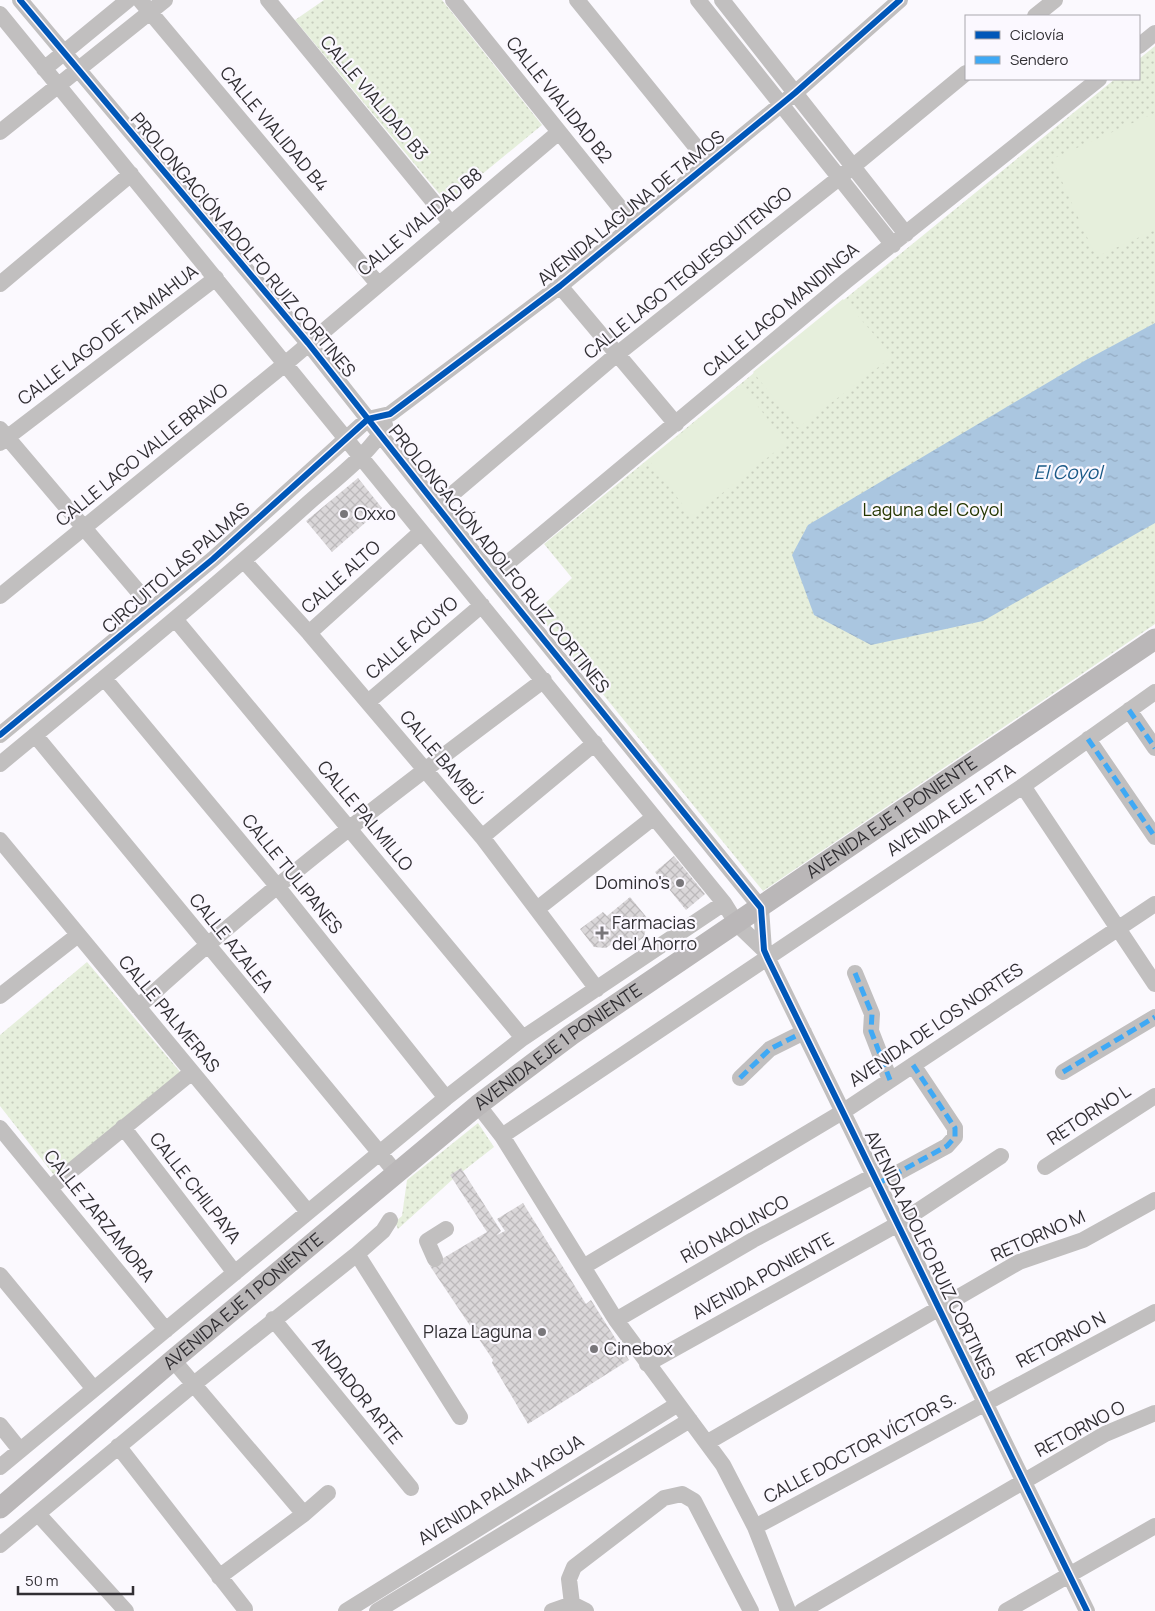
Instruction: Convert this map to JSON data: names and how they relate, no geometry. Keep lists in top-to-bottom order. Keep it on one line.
{"streets":{"main road":["AVENIDA EJE 1 PONIENTE"],"street":["CALLE VIALIDAD B3","CALLE VIALIDAD B2","CALLE VIALIDAD B4","AVENIDA LAGUNA DE TAMOS","CALLE VIALIDAD B8","PROLONGACIÓN ADOLFO RUIZ CORTINES","CALLE LAGO TEQUESQUITENGO","CALLE LAGO MANDINGA","CALLE LAGO DE TAMIAHUA","CALLE LAGO VALLE BRAVO","CIRCUITO LAS PALMAS","CALLE ALTO","CALLE ACUYO","CALLE BAMBÚ","AVENIDA EJE 1 PTA","CALLE PALMILLO","CALLE TULIPANES","CALLE AZALEA","CALLE PALMERAS","AVENIDA DE LOS NORTES","RETORNO L","CALLE CHILPAYA","CALLE ZARZAMORA","RÍO NAOLINCO","RETORNO M","AVENIDA ADOLFO RUIZ CORTINES","AVENIDA PONIENTE","RETORNO N","ANDADOR ARTE","RETORNO O","CALLE DOCTOR VÍCTOR S.","AVENIDA PALMA YAGUA"]},"crossings":[["CALLE VIALIDAD B3","CALLE VIALIDAD B8"],["CALLE VIALIDAD B2","AVENIDA LAGUNA DE TAMOS"],["CALLE VIALIDAD B2","CALLE VIALIDAD B8"],["CALLE VIALIDAD B4","CALLE VIALIDAD B8"],["AVENIDA LAGUNA DE TAMOS","PROLONGACIÓN ADOLFO RUIZ CORTINES"],["AVENIDA LAGUNA DE TAMOS","CIRCUITO LAS PALMAS"],["CALLE VIALIDAD B8","PROLONGACIÓN ADOLFO RUIZ CORTINES"],["CALLE VIALIDAD B8","CALLE LAGO VALLE BRAVO"],["PROLONGACIÓN ADOLFO RUIZ CORTINES","CALLE LAGO TEQUESQUITENGO"],["PROLONGACIÓN ADOLFO RUIZ CORTINES","CALLE LAGO MANDINGA"],["PROLONGACIÓN ADOLFO RUIZ CORTINES","CALLE LAGO VALLE BRAVO"],["PROLONGACIÓN ADOLFO RUIZ CORTINES","CIRCUITO LAS PALMAS"],["PROLONGACIÓN ADOLFO RUIZ CORTINES","AVENIDA EJE 1 PONIENTE"],["PROLONGACIÓN ADOLFO RUIZ CORTINES","AVENIDA ADOLFO RUIZ CORTINES"],["CIRCUITO LAS PALMAS","CALLE BAMBÚ"],["CIRCUITO LAS PALMAS","CALLE PALMILLO"],["CIRCUITO LAS PALMAS","CALLE TULIPANES"],["CIRCUITO LAS PALMAS","CALLE AZALEA"],["CALLE ALTO","CALLE BAMBÚ"],["CALLE ACUYO","CALLE BAMBÚ"],["CALLE BAMBÚ","AVENIDA EJE 1 PONIENTE"],["AVENIDA EJE 1 PTA","AVENIDA ADOLFO RUIZ CORTINES"],["CALLE PALMILLO","AVENIDA EJE 1 PONIENTE"],["AVENIDA EJE 1 PONIENTE","CALLE TULIPANES"],["AVENIDA EJE 1 PONIENTE","CALLE AZALEA"],["AVENIDA EJE 1 PONIENTE","CALLE PALMERAS"],["AVENIDA EJE 1 PONIENTE","CALLE CHILPAYA"],["AVENIDA EJE 1 PONIENTE","CALLE ZARZAMORA"],["AVENIDA EJE 1 PONIENTE","AVENIDA ADOLFO RUIZ CORTINES"],["AVENIDA EJE 1 PONIENTE","ANDADOR ARTE"],["AVENIDA DE LOS NORTES","RÍO NAOLINCO"],["AVENIDA DE LOS NORTES","AVENIDA ADOLFO RUIZ CORTINES"],["RÍO NAOLINCO","AVENIDA ADOLFO RUIZ CORTINES"],["RETORNO M","AVENIDA ADOLFO RUIZ CORTINES"],["AVENIDA ADOLFO RUIZ CORTINES","AVENIDA PONIENTE"],["AVENIDA ADOLFO RUIZ CORTINES","RETORNO N"],["AVENIDA ADOLFO RUIZ CORTINES","RETORNO O"],["AVENIDA ADOLFO RUIZ CORTINES","CALLE DOCTOR VÍCTOR S."],["RETORNO N","CALLE DOCTOR VÍCTOR S."]],"water":["El Coyol"],"parks":["Laguna del Coyol"],"places":{"other":["Oxxo","Domino's","Plaza Laguna","Cinebox"],"health":["Farmacias del Ahorro"]},"legend":["Ciclovía","Sendero"],"scale_bar":"50 m"}
